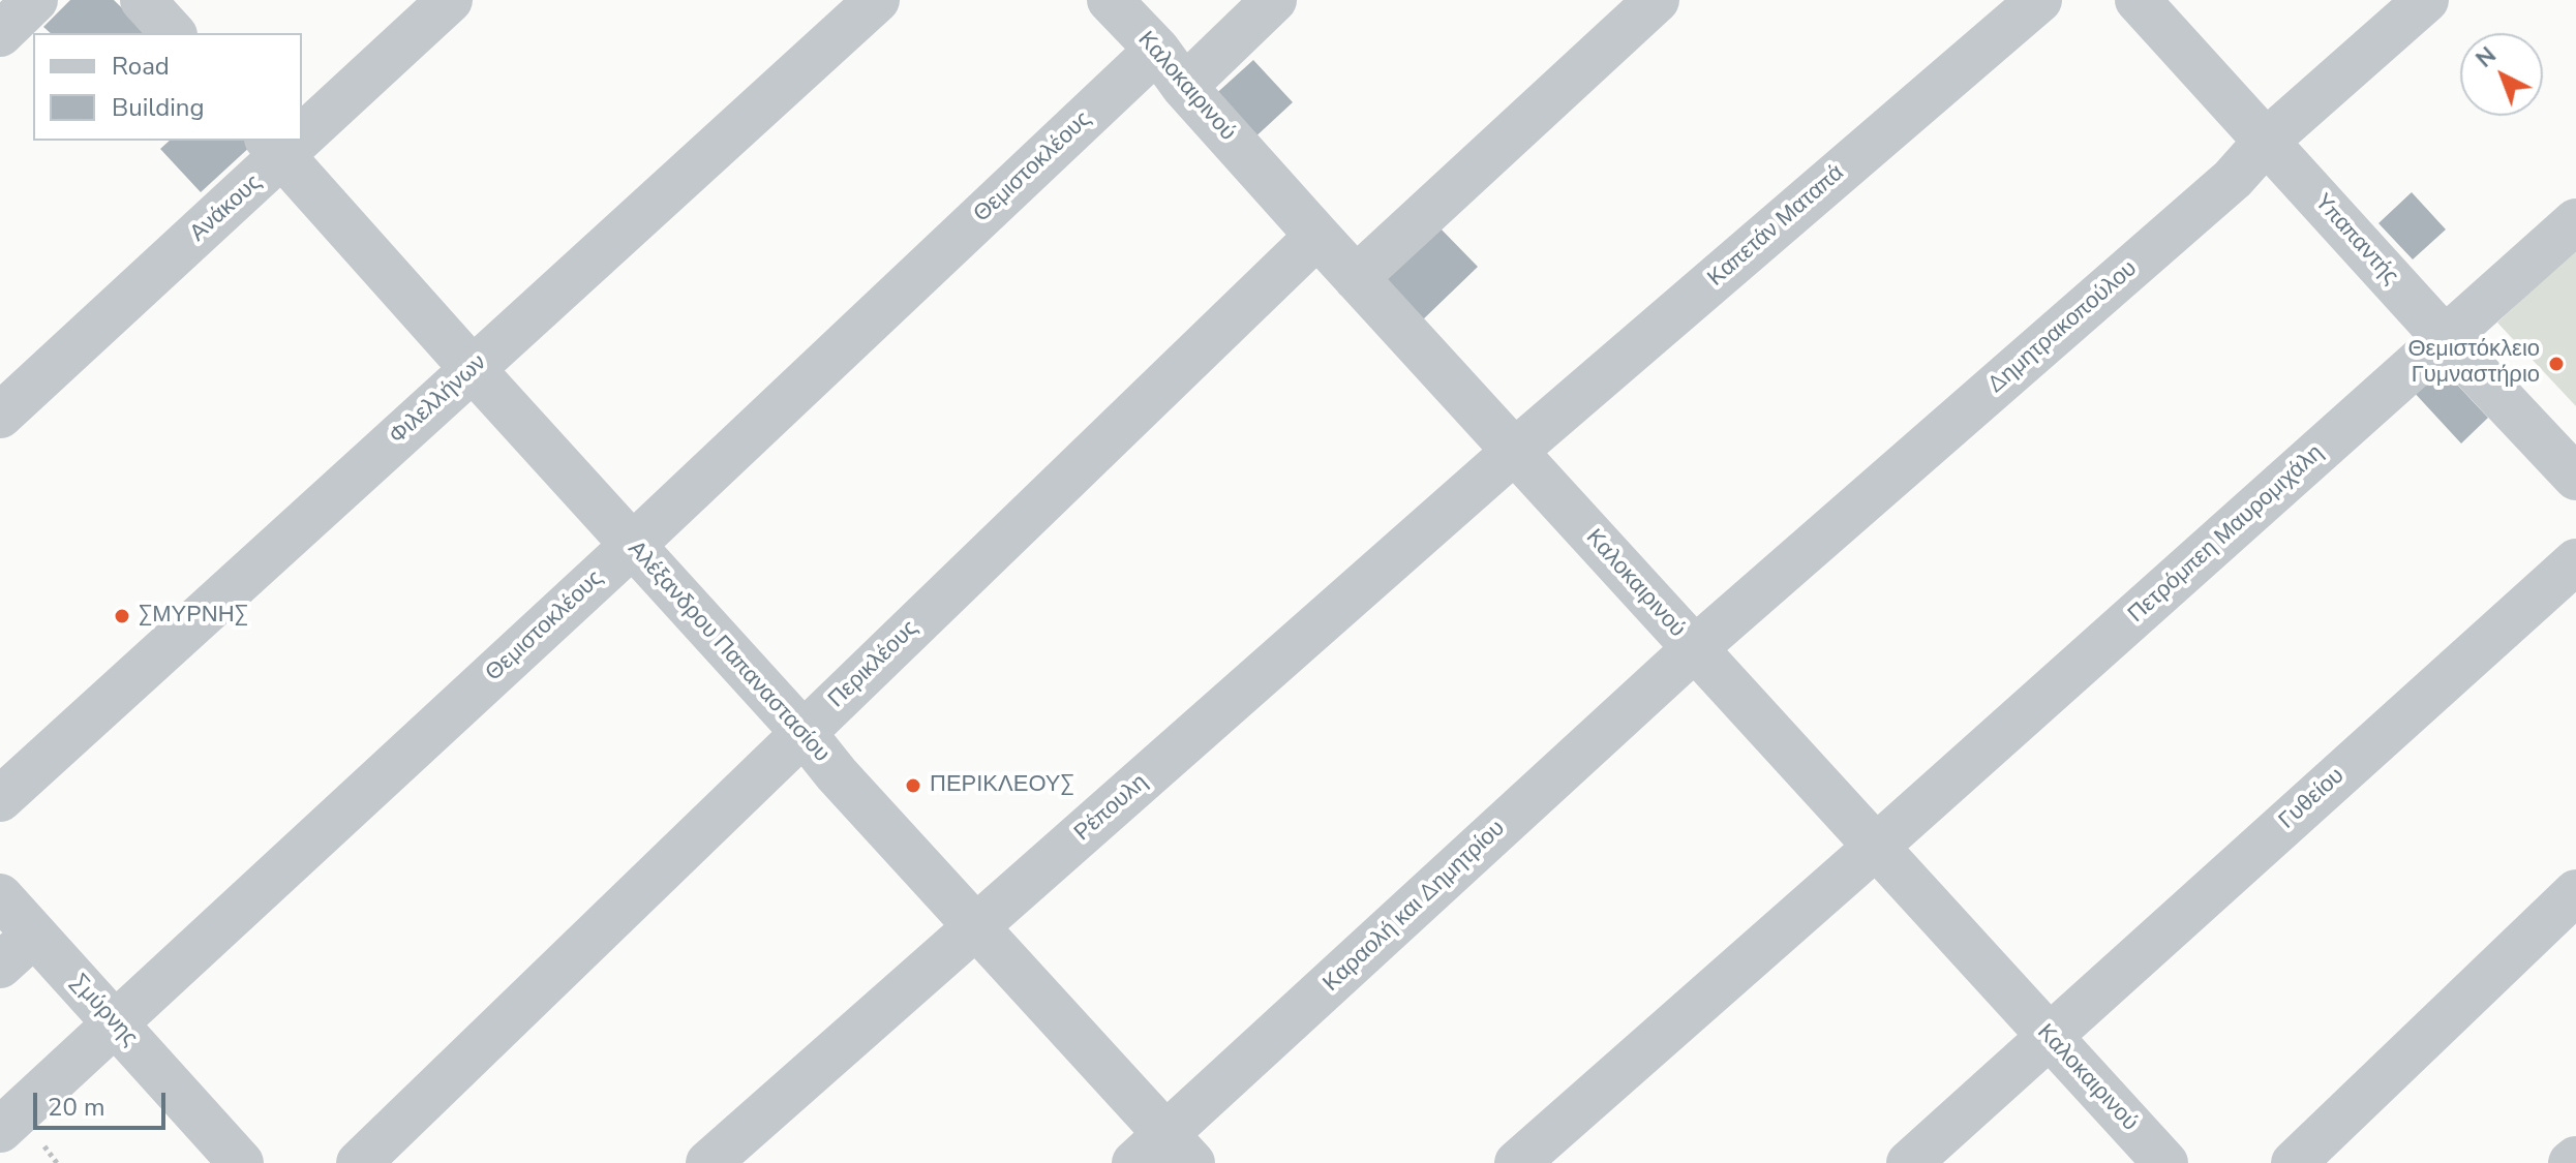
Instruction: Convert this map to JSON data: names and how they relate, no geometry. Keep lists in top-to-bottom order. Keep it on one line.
{"streets":{"street":["Καλοκαιρινού","Θεμιστοκλέους","Ανάκους","Καπετάν Ματαπά","Υπαπαντής","Δημητρακοπούλου","Φιλελλήνων","Πετρόμπεη Μαυρομιχάλη","Αλέξανδρου Παπαναστασίου","Περικλέους","Γυθείου","Ρέπουλη","Καραολή και Δημητρίου","Σμύρνης"]},"crossings":[["Καλοκαιρινού","Θεμιστοκλέους"],["Καλοκαιρινού","Καπετάν Ματαπά"],["Καλοκαιρινού","Δημητρακοπούλου"],["Καλοκαιρινού","Πετρόμπεη Μαυρομιχάλη"],["Καλοκαιρινού","Περικλέους"],["Καλοκαιρινού","Γυθείου"],["Καλοκαιρινού","Ρέπουλη"],["Καλοκαιρινού","Καραολή και Δημητρίου"],["Θεμιστοκλέους","Αλέξανδρου Παπαναστασίου"],["Θεμιστοκλέους","Σμύρνης"],["Ανάκους","Αλέξανδρου Παπαναστασίου"],["Καπετάν Ματαπά","Ρέπουλη"],["Υπαπαντής","Δημητρακοπούλου"],["Υπαπαντής","Πετρόμπεη Μαυρομιχάλη"],["Δημητρακοπούλου","Καραολή και Δημητρίου"],["Φιλελλήνων","Αλέξανδρου Παπαναστασίου"],["Αλέξανδρου Παπαναστασίου","Περικλέους"],["Αλέξανδρου Παπαναστασίου","Ρέπουλη"],["Αλέξανδρου Παπαναστασίου","Καραολή και Δημητρίου"]],"places":["Θεμιστόκλειο Γυμναστήριο","ΣΜΥΡΝΗΣ","ΠΕΡΙΚΛΕΟΥΣ"],"legend":["Road","Building"],"scale_bar":"20 m","north":"top left"}
